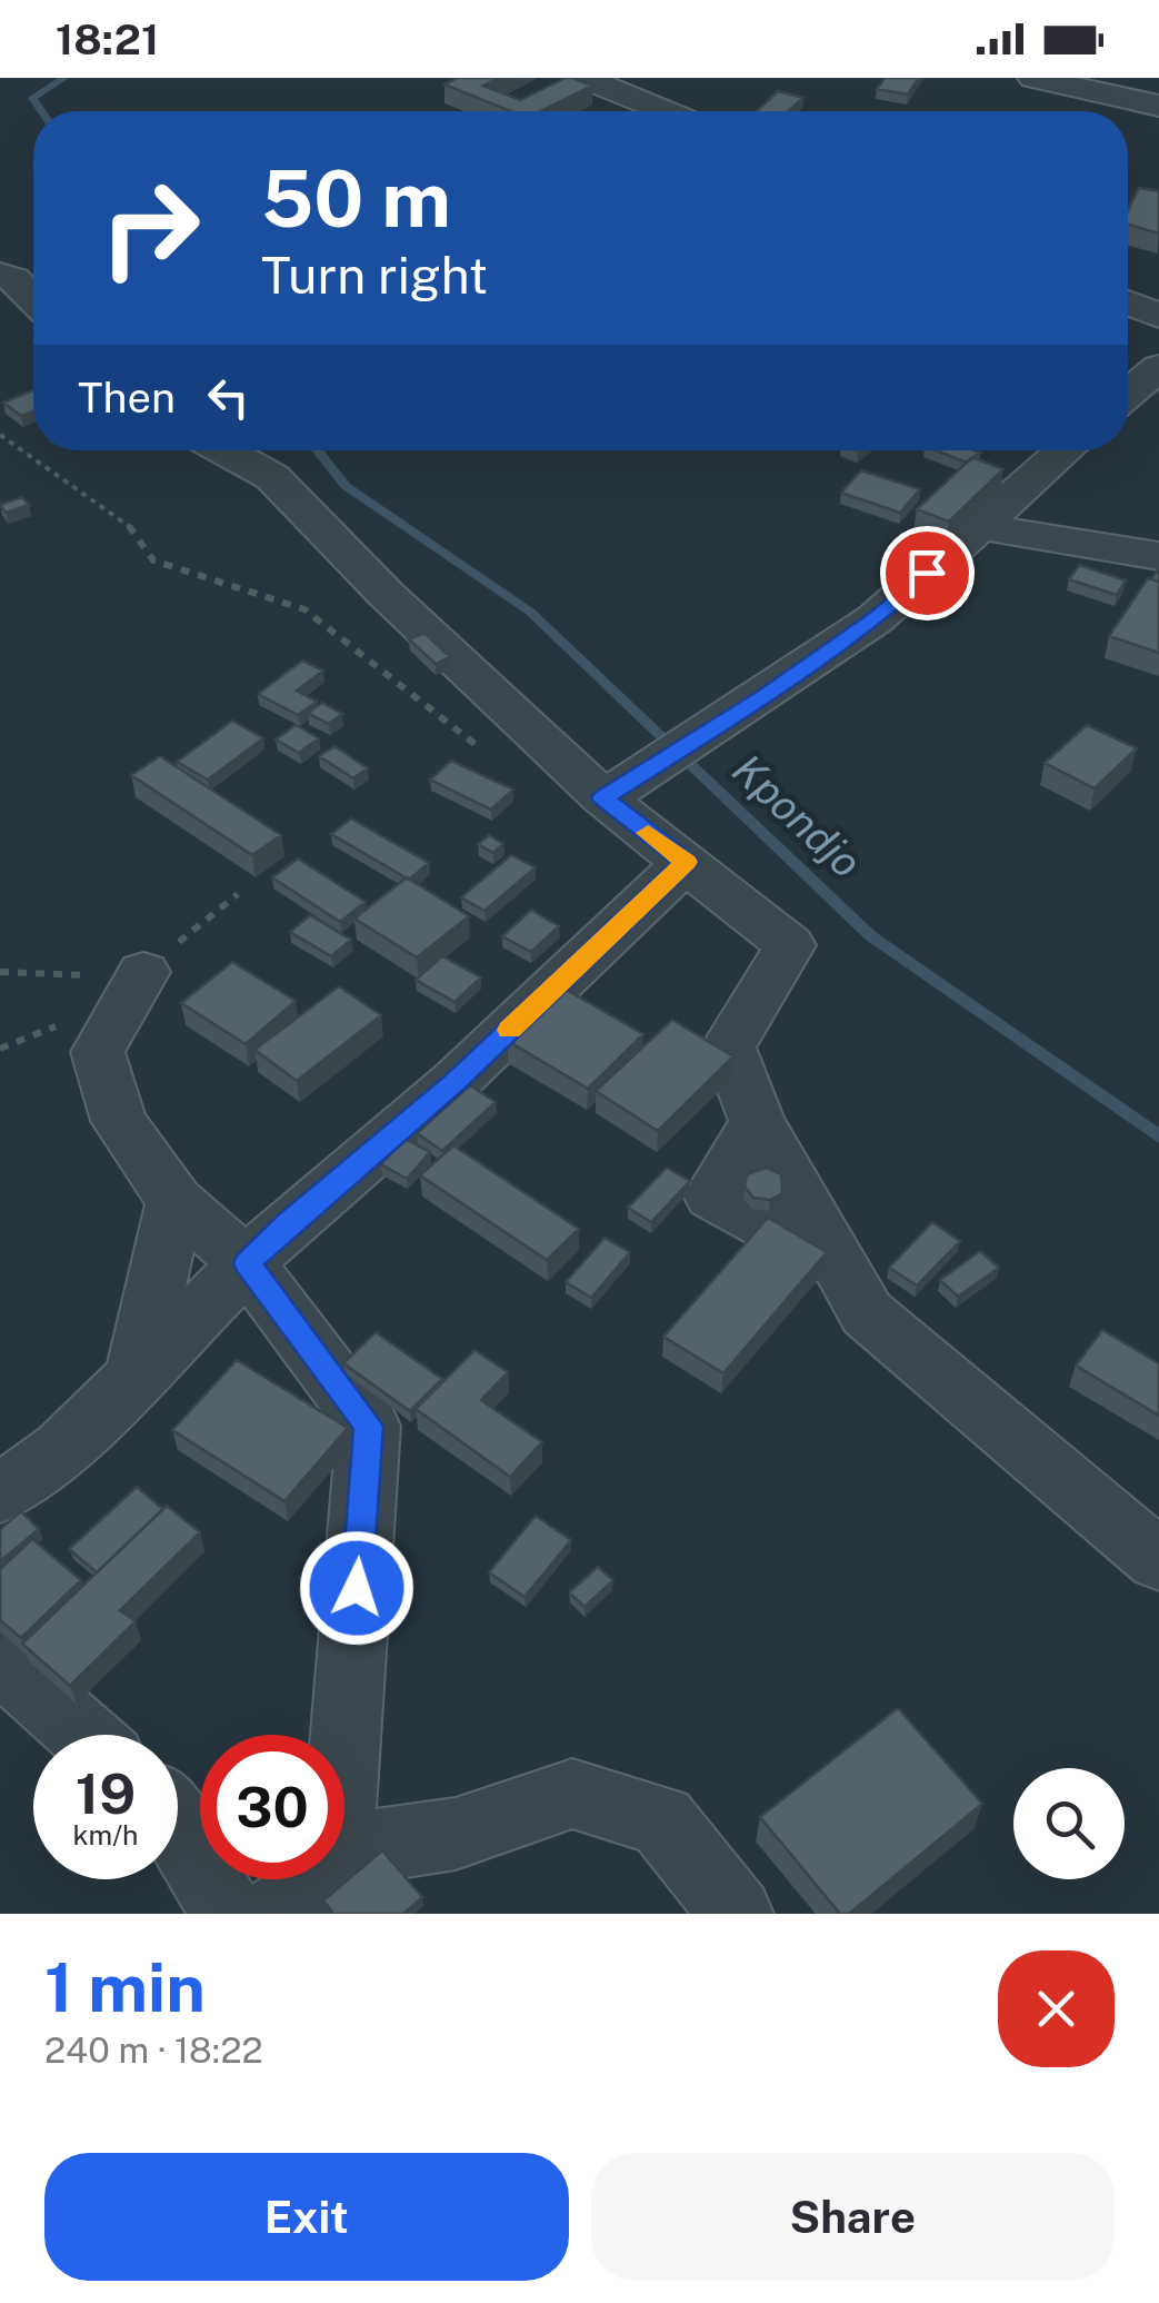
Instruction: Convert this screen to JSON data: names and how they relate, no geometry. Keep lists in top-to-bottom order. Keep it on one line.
{"water":["Kpondjo"],"page":{"status":"18:21","turn":["50 m","Turn right"],"then":"Then","speed":"19 km/h","limit":"30","heading":["1 min","240 m · 18:22"],"buttons":["Exit","Share"]}}
